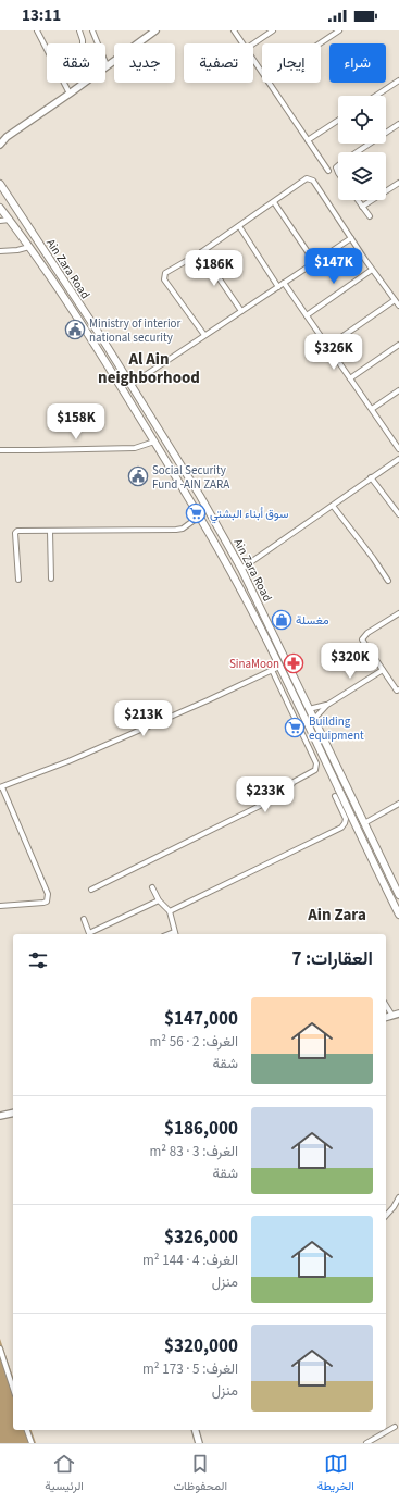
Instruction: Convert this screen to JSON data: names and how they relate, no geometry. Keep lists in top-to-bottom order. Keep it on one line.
{"streets":{"main road":["Ain Zara Road"]},"districts":["Al Ain neighborhood","Ain Zara"],"places":{"public building":["Ministry of interior national security","Social Security Fund -AIN ZARA"],"supermarket":["سوق أبناء البشتي","Building equipment"],"shop":["مغسلة"],"pharmacy":["SinaMoon"]},"page":{"status":"13:11","chip":["شراء","إيجار","تصفية","جديد","شقة"],"price":["$147K","$186K","$326K","$158K","$320K","$213K","$233K"],"heading":"العقارات: 7","list":[{"name":"$147,000","note":"الغرف: 2 · 56 m² · شقة"},{"name":"$186,000","note":"الغرف: 3 · 83 m² · شقة"},{"name":"$326,000","note":"الغرف: 4 · 144 m² · منزل"},{"name":"$320,000","note":"الغرف: 5 · 173 m² · منزل"}],"tabs":["الخريطة","المحفوظات","الرئيسية"]}}
